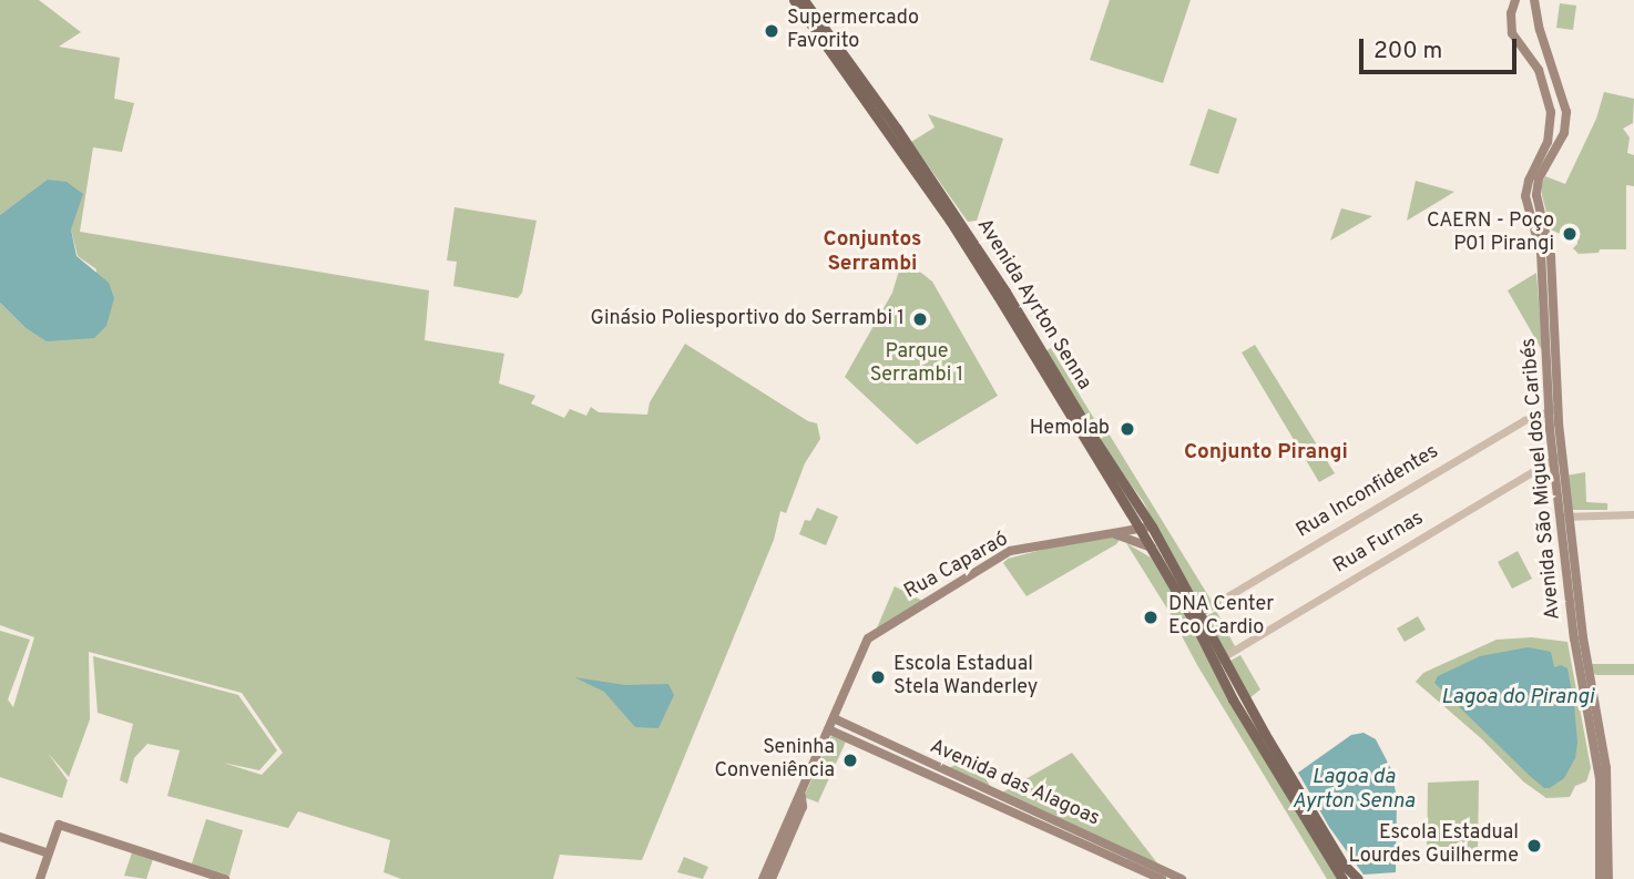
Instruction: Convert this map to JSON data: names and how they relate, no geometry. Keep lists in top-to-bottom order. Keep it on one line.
{"streets":{"main road":["Avenida Ayrton Senna","Avenida São Miguel dos Caribés","Rua Caparaó","Avenida das Alagoas"],"street":["Rua Inconfidentes","Rua Furnas"]},"crossings":[["Avenida Ayrton Senna","Rua Inconfidentes"],["Avenida Ayrton Senna","Rua Furnas"],["Avenida Ayrton Senna","Rua Caparaó"],["Avenida São Miguel dos Caribés","Rua Inconfidentes"],["Avenida São Miguel dos Caribés","Rua Furnas"],["Rua Caparaó","Avenida das Alagoas"]],"districts":["Conjuntos Serrambi","Conjunto Pirangi"],"water":["Lagoa do Pirangi","Lagoa da Ayrton Senna"],"parks":["Parque Serrambi 1"],"places":["Supermercado Favorito","CAERN - Poço P01 Pirangi","Ginásio Poliesportivo do Serrambi 1","Hemolab","DNA Center Eco Cardio","Escola Estadual Stela Wanderley","Seninha Conveniência","Escola Estadual Lourdes Guilherme"],"scale_bar":"200 m"}
